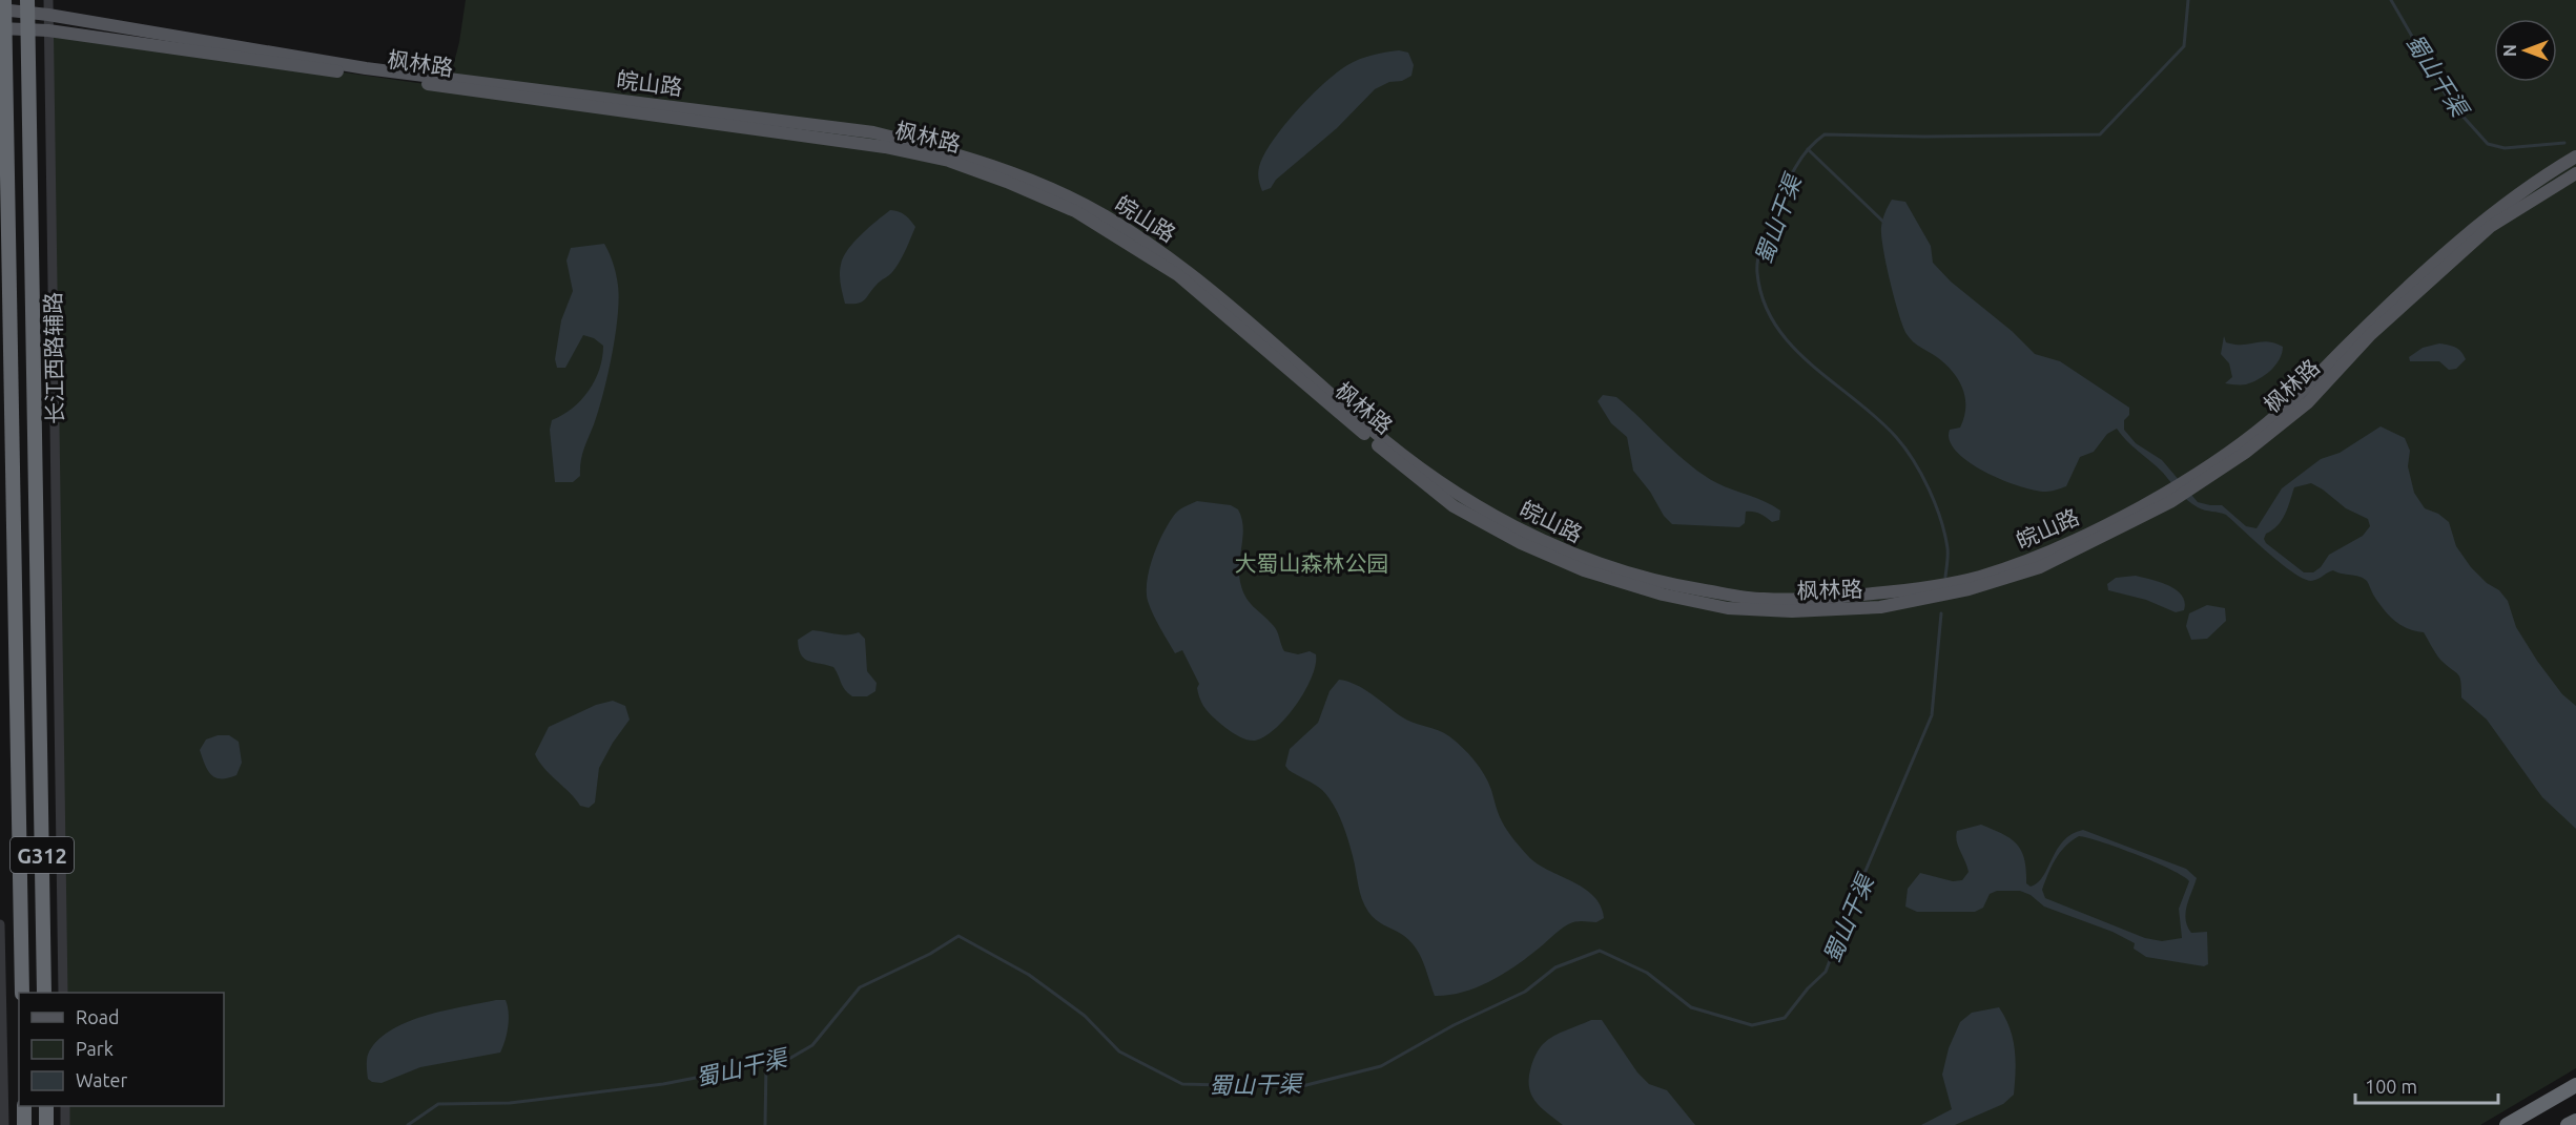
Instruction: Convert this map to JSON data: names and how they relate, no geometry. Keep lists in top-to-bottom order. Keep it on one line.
{"streets":{"highway":["G312"],"main road":["枫林路","皖山路"],"street":["长江西路辅路"]},"crossings":[["枫林路","皖山路"],["枫林路","长江西路辅路"],["枫林路","G312"],["皖山路","长江西路辅路"],["皖山路","G312"]],"water":["蜀山干渠"],"parks":["大蜀山森林公园"],"legend":["Road","Park","Water"],"scale_bar":"100 m","north":"left"}
